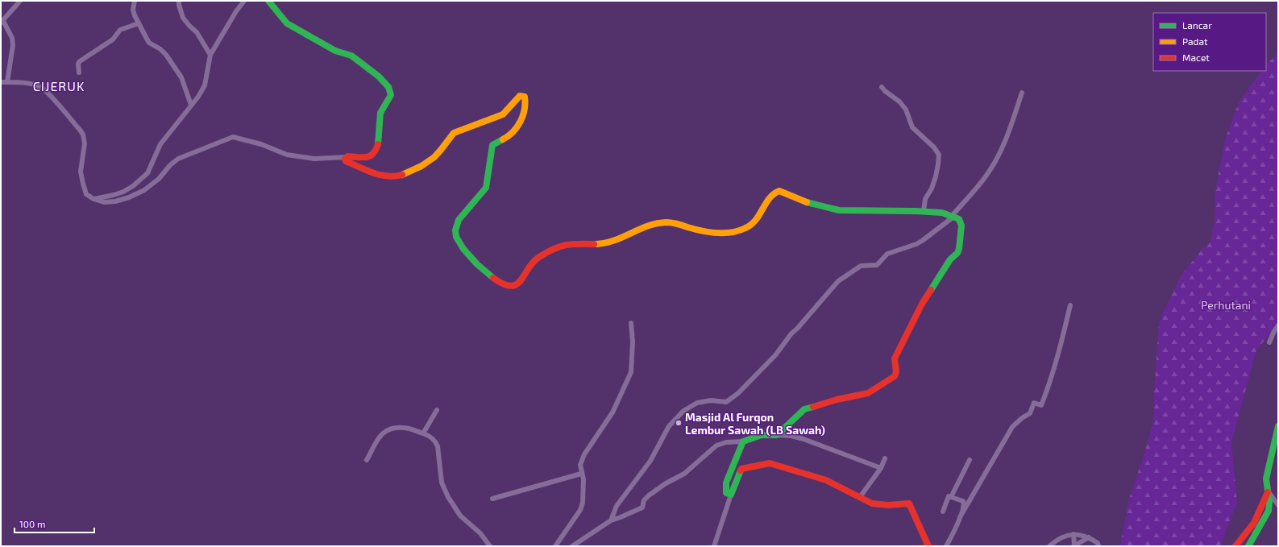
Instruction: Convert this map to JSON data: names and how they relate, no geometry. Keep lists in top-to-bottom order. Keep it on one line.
{"districts":["CIJERUK"],"parks":["Perhutani"],"places":["Masjid Al Furqon Lembur Sawah (LB Sawah)"],"legend":["Lancar","Padat","Macet"],"scale_bar":"100 m"}
